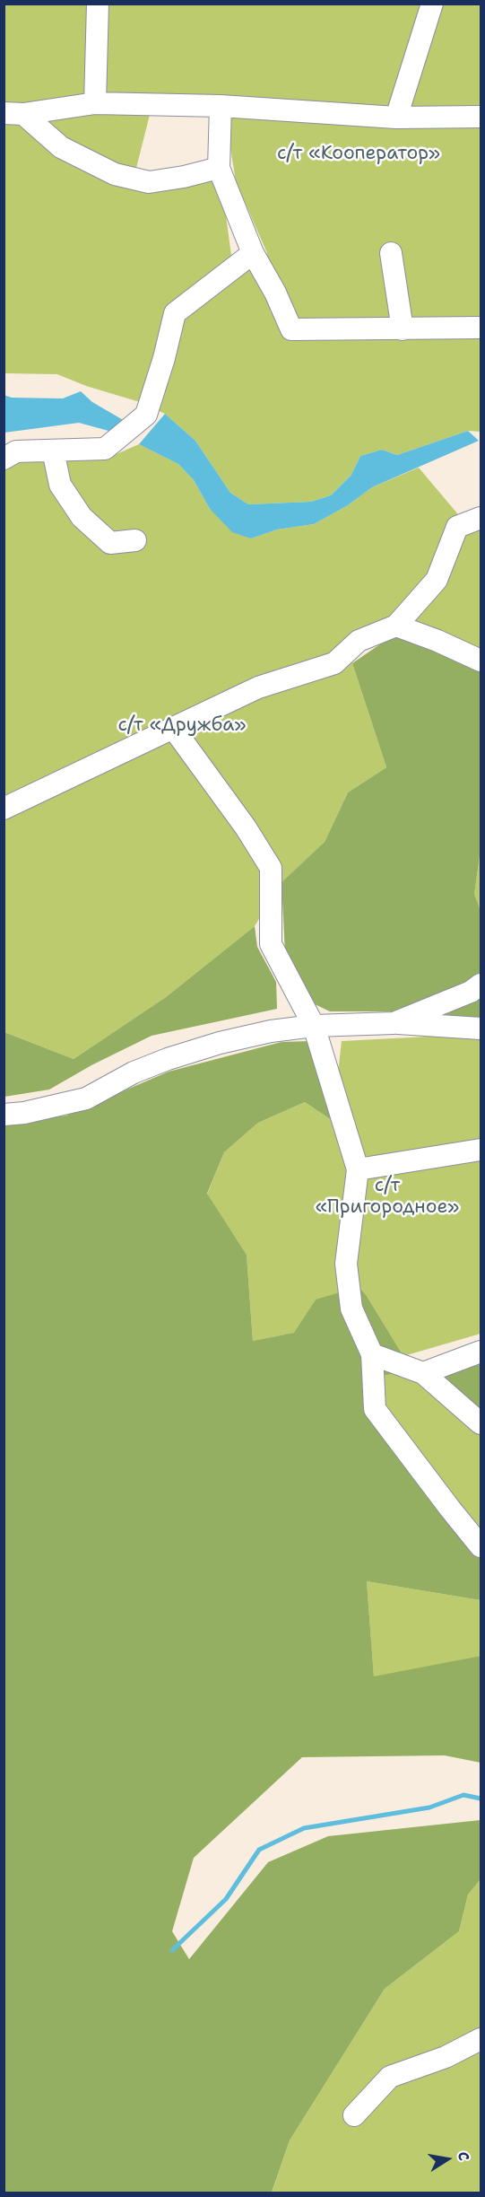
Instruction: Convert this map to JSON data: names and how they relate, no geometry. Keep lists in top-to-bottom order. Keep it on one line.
{"parks":["с/т «Кооператор»","с/т «Дружба»","с/т «Пригородное»"],"north":"right"}
